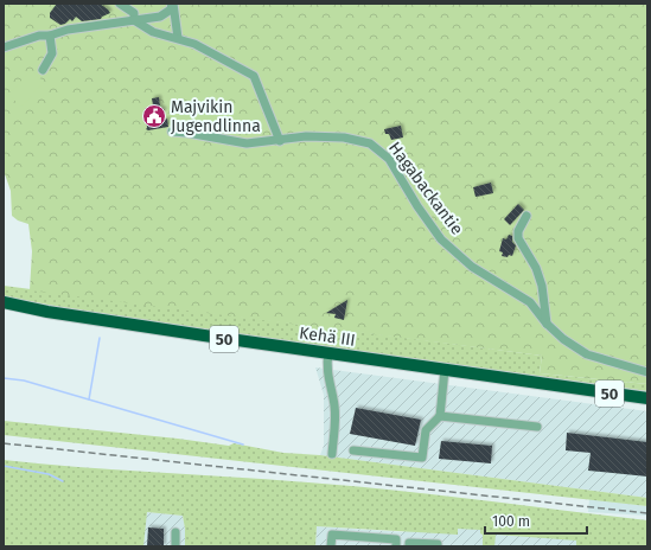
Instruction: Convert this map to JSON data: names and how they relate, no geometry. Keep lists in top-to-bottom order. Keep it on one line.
{"streets":{"highway":["Kehä III","50"],"street":["Hagabackantie"]},"places":{"public building":["Majvikin Jugendlinna"]},"scale_bar":"100 m"}
